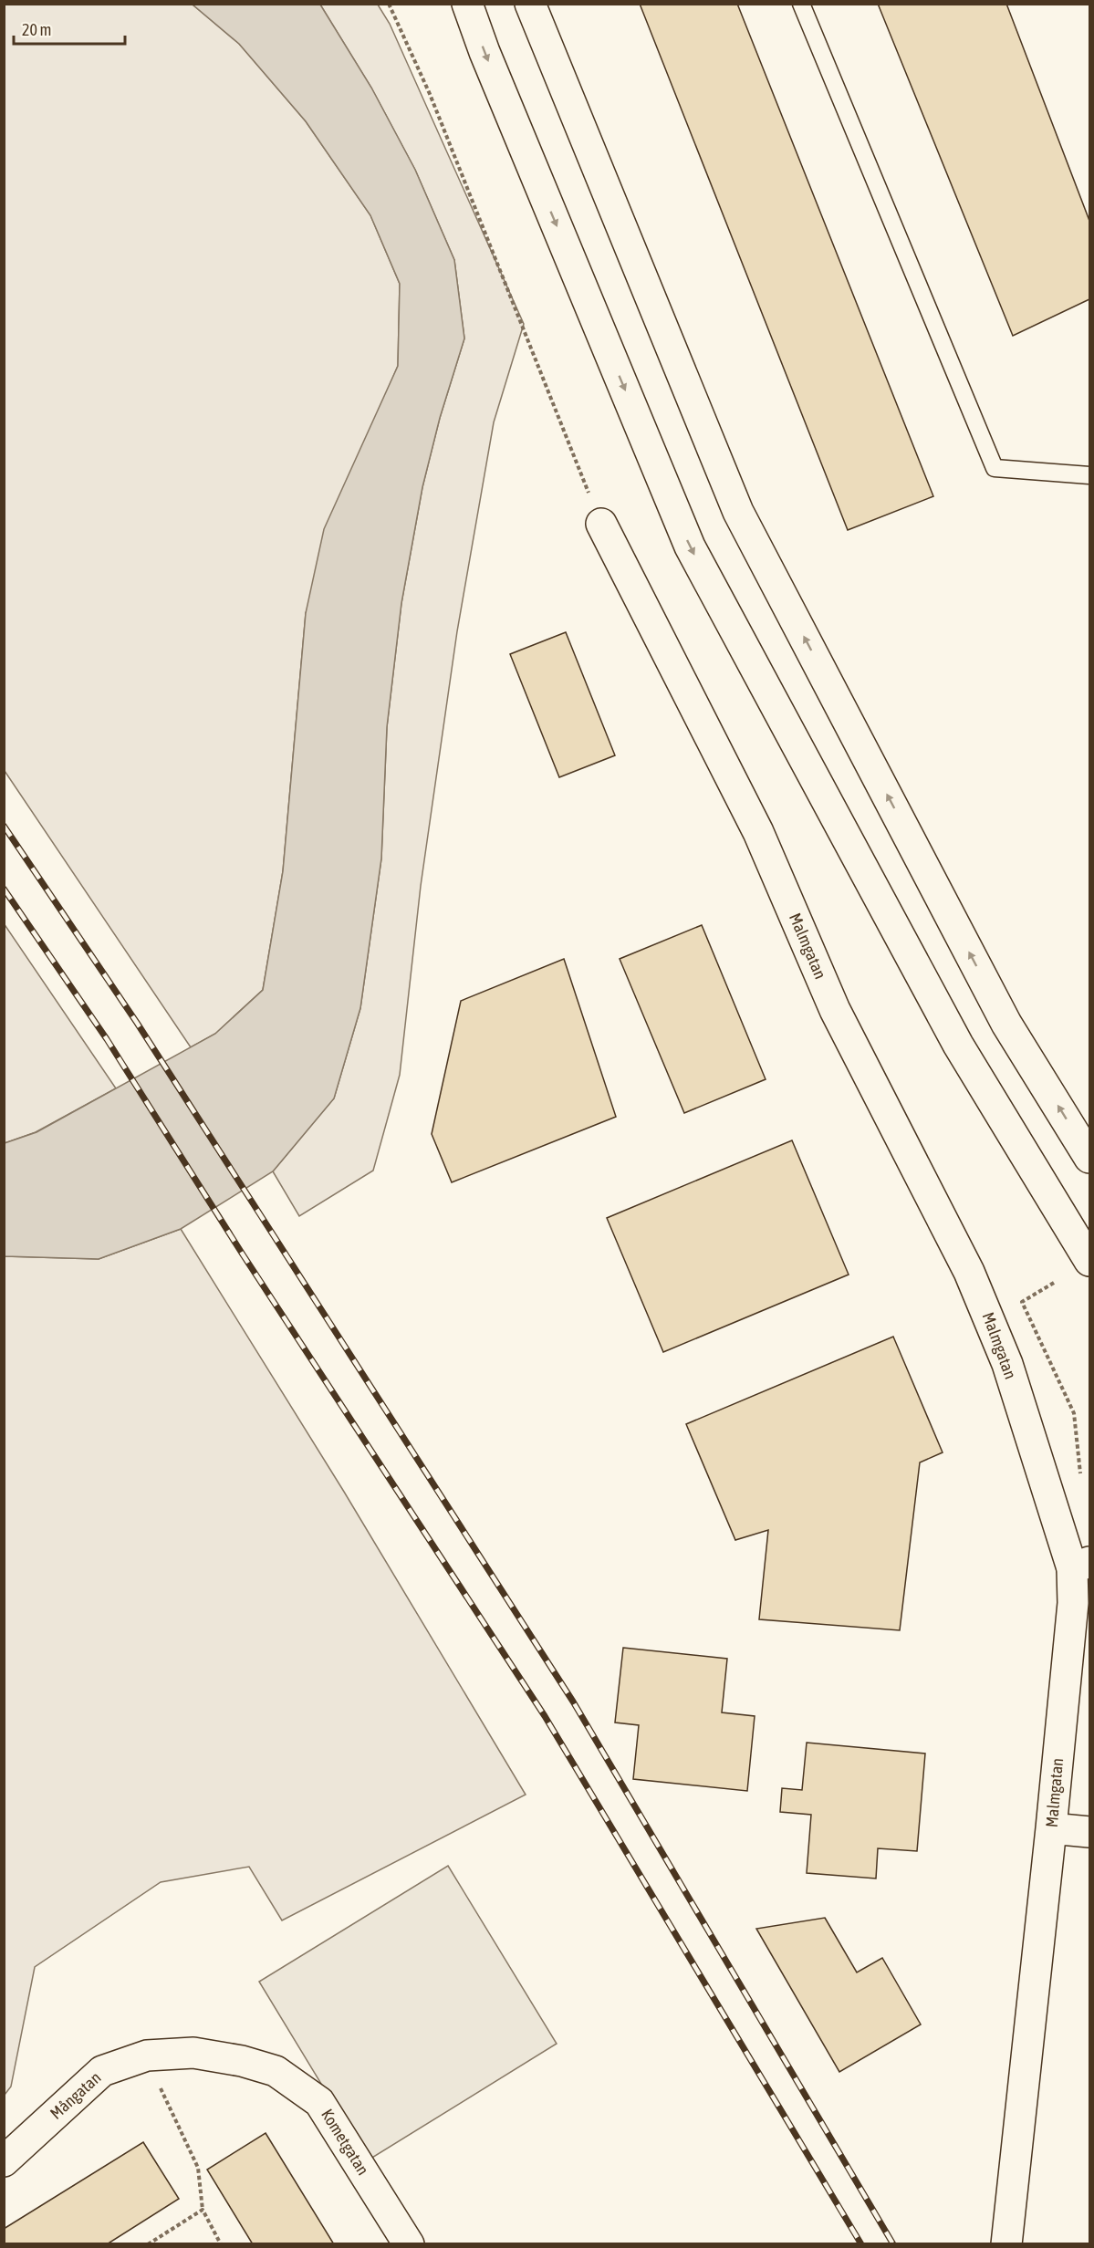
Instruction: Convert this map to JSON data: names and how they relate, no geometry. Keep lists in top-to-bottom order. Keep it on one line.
{"streets":{"main road":["Malmgatan","Mångatan","Kometgatan"]},"crossings":[["Mångatan","Kometgatan"]],"scale_bar":"20 m"}
